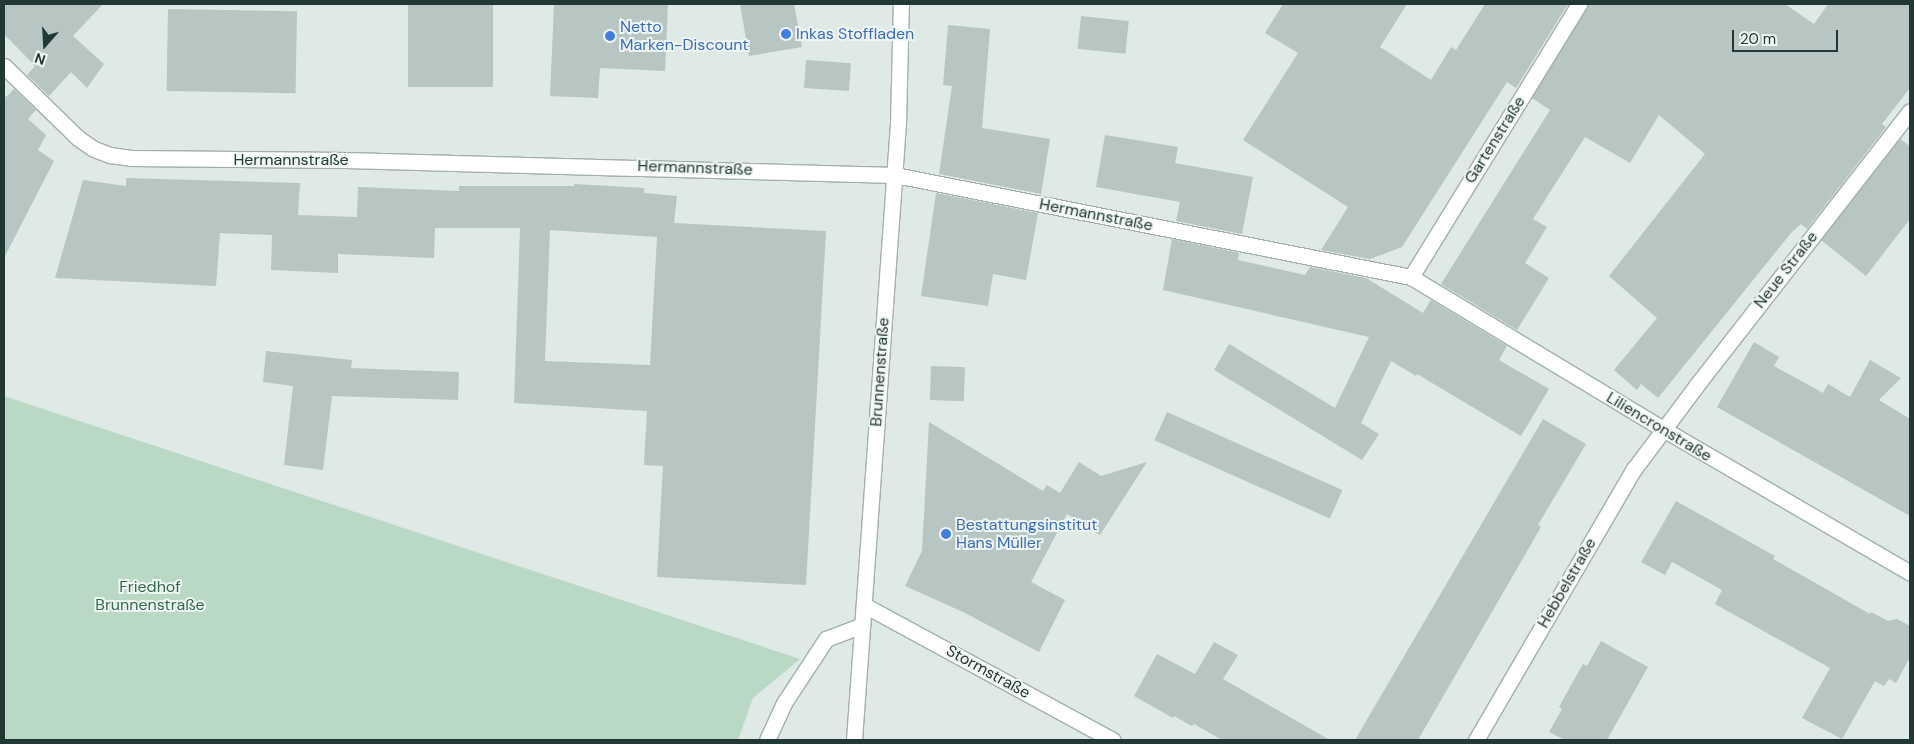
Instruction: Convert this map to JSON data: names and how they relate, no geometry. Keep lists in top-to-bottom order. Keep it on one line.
{"streets":{"street":["Gartenstraße","Hermannstraße","Neue Straße","Brunnenstraße","Liliencronstraße","Hebbelstraße","Stormstraße"]},"crossings":[["Gartenstraße","Hermannstraße"],["Gartenstraße","Liliencronstraße"],["Hermannstraße","Brunnenstraße"],["Hermannstraße","Liliencronstraße"],["Neue Straße","Liliencronstraße"],["Neue Straße","Hebbelstraße"],["Brunnenstraße","Stormstraße"],["Liliencronstraße","Hebbelstraße"]],"parks":["Friedhof Brunnenstraße"],"places":["Inkas Stoffladen","Netto Marken-Discount","Bestattungsinstitut Hans Müller"],"scale_bar":"20 m","north":"bottom"}
